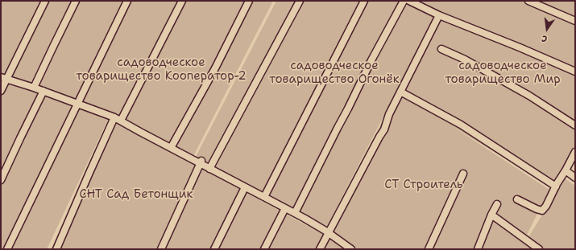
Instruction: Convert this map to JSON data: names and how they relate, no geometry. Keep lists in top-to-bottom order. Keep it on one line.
{"parks":["садоводческое товарищество Кооператор-2","садоводческое товарищество Огонёк","садоводческое товарищество Мир","СТ Строитель","СНТ Сад Бетонщик"],"north":"bottom"}
